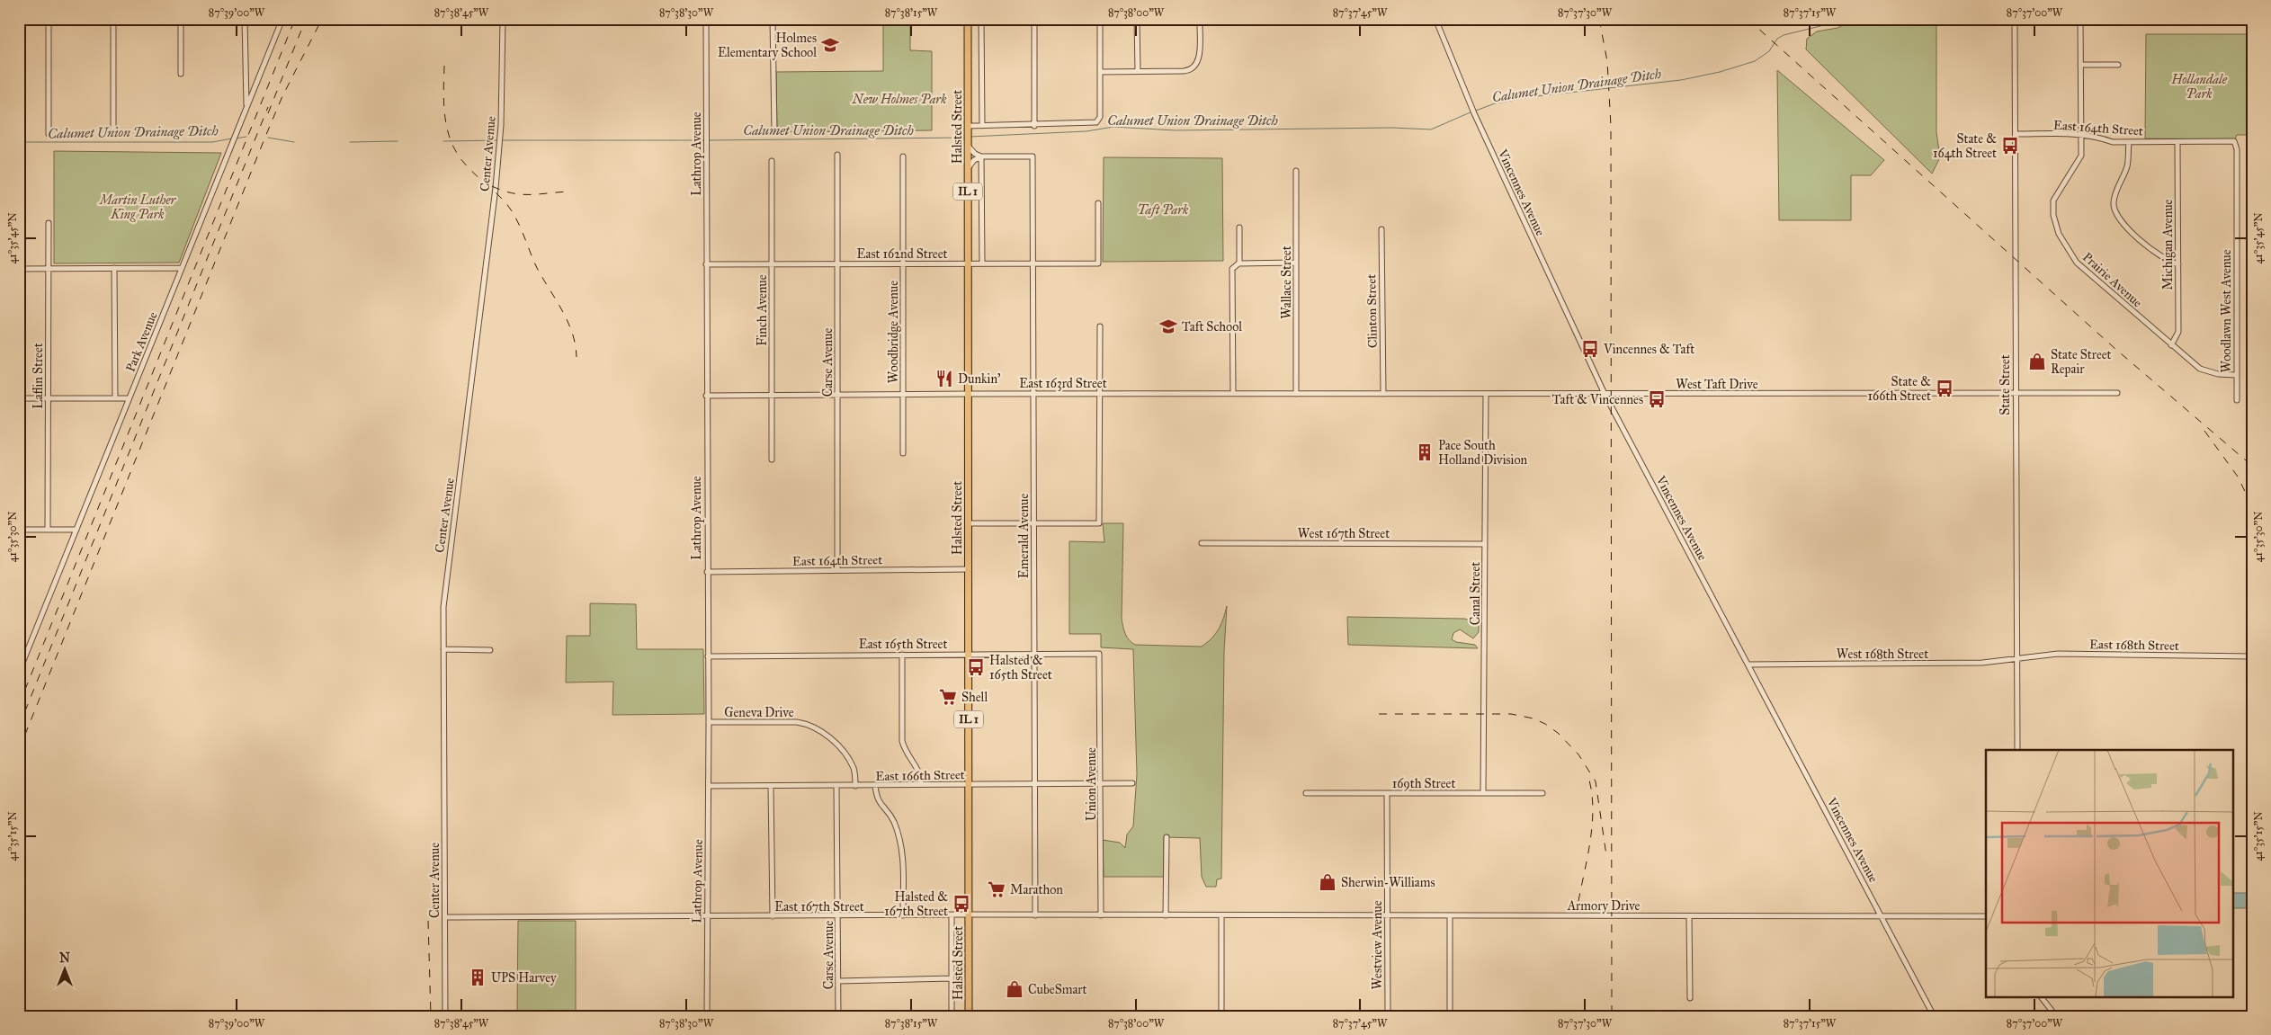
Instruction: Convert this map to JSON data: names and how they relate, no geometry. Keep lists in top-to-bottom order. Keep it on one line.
{"streets":{"main road":["Halsted Street","IL 1"],"street":["East 164th Street","Center Avenue","Lathrop Avenue","Vincennes Avenue","Michigan Avenue","East 162nd Street","Prairie Avenue","Wallace Street","Finch Avenue","Clinton Street","Woodlawn West Avenue","Woodbridge Avenue","Park Avenue","Carse Avenue","Laflin Street","East 163rd Street","West Taft Drive","State Street","West 167th Street","Emerald Avenue","Canal Street","East 165th Street","East 168th Street","West 168th Street","Geneva Drive","East 166th Street","169th Street","Union Avenue","Armory Drive","East 167th Street","Westview Avenue"]},"crossings":[["Halsted Street","East 164th Street"],["Halsted Street","East 162nd Street"],["Halsted Street","East 163rd Street"],["Halsted Street","Emerald Avenue"],["Halsted Street","East 165th Street"],["Halsted Street","East 166th Street"],["Halsted Street","East 167th Street"],["East 164th Street","Lathrop Avenue"],["East 164th Street","Michigan Avenue"],["East 164th Street","Prairie Avenue"],["East 164th Street","Woodlawn West Avenue"],["East 164th Street","Carse Avenue"],["East 164th Street","State Street"],["Center Avenue","East 167th Street"],["Lathrop Avenue","East 162nd Street"],["Lathrop Avenue","East 163rd Street"],["Lathrop Avenue","East 165th Street"],["Lathrop Avenue","Geneva Drive"],["Lathrop Avenue","East 166th Street"],["Lathrop Avenue","East 167th Street"],["Vincennes Avenue","West Taft Drive"],["Vincennes Avenue","West 168th Street"],["Vincennes Avenue","Armory Drive"],["Michigan Avenue","Prairie Avenue"],["East 162nd Street","Finch Avenue"],["East 162nd Street","Woodbridge Avenue"],["East 162nd Street","Carse Avenue"],["East 162nd Street","Emerald Avenue"],["Prairie Avenue","Woodlawn West Avenue"],["Wallace Street","East 163rd Street"],["Finch Avenue","East 163rd Street"],["Clinton Street","East 163rd Street"],["Woodbridge Avenue","East 163rd Street"],["Carse Avenue","East 163rd Street"],["Carse Avenue","East 166th Street"],["Carse Avenue","East 167th Street"],["East 163rd Street","West Taft Drive"],["East 163rd Street","Emerald Avenue"],["West Taft Drive","State Street"],["West Taft Drive","Canal Street"],["State Street","East 168th Street"],["State Street","West 168th Street"],["West 167th Street","Canal Street"],["Emerald Avenue","East 165th Street"],["Emerald Avenue","East 166th Street"],["Emerald Avenue","East 167th Street"],["Canal Street","169th Street"],["East 165th Street","Union Avenue"],["East 168th Street","West 168th Street"],["Geneva Drive","East 166th Street"],["East 166th Street","Union Avenue"],["169th Street","Westview Avenue"],["Union Avenue","East 167th Street"],["Armory Drive","East 167th Street"],["Armory Drive","Westview Avenue"]],"water":["Calumet Union Drainage Ditch"],"parks":["Hollandale Park","New Holmes Park","Martin Luther King Park","Taft Park"],"places":{"school or university":["Holmes Elementary School","Taft School"],"bus stop":["State & 164th Street","Vincennes & Taft","State & 166th Street","Taft & Vincennes","Halsted & 165th Street","Halsted & 167th Street"],"shop":["State Street Repair","Sherwin-Williams","CubeSmart"],"restaurant":["Dunkin'"],"building":["Pace South Holland Division","UPS Harvey"],"supermarket":["Shell","Marathon"]},"north":"top","coordinates":["87°39'00\"W","87°38'45\"W","87°38'30\"W","87°38'15\"W","87°38'00\"W","87°37'45\"W","87°37'30\"W","87°37'15\"W","87°37'00\"W","41°35'45\"N","41°35'30\"N","41°35'15\"N"]}
